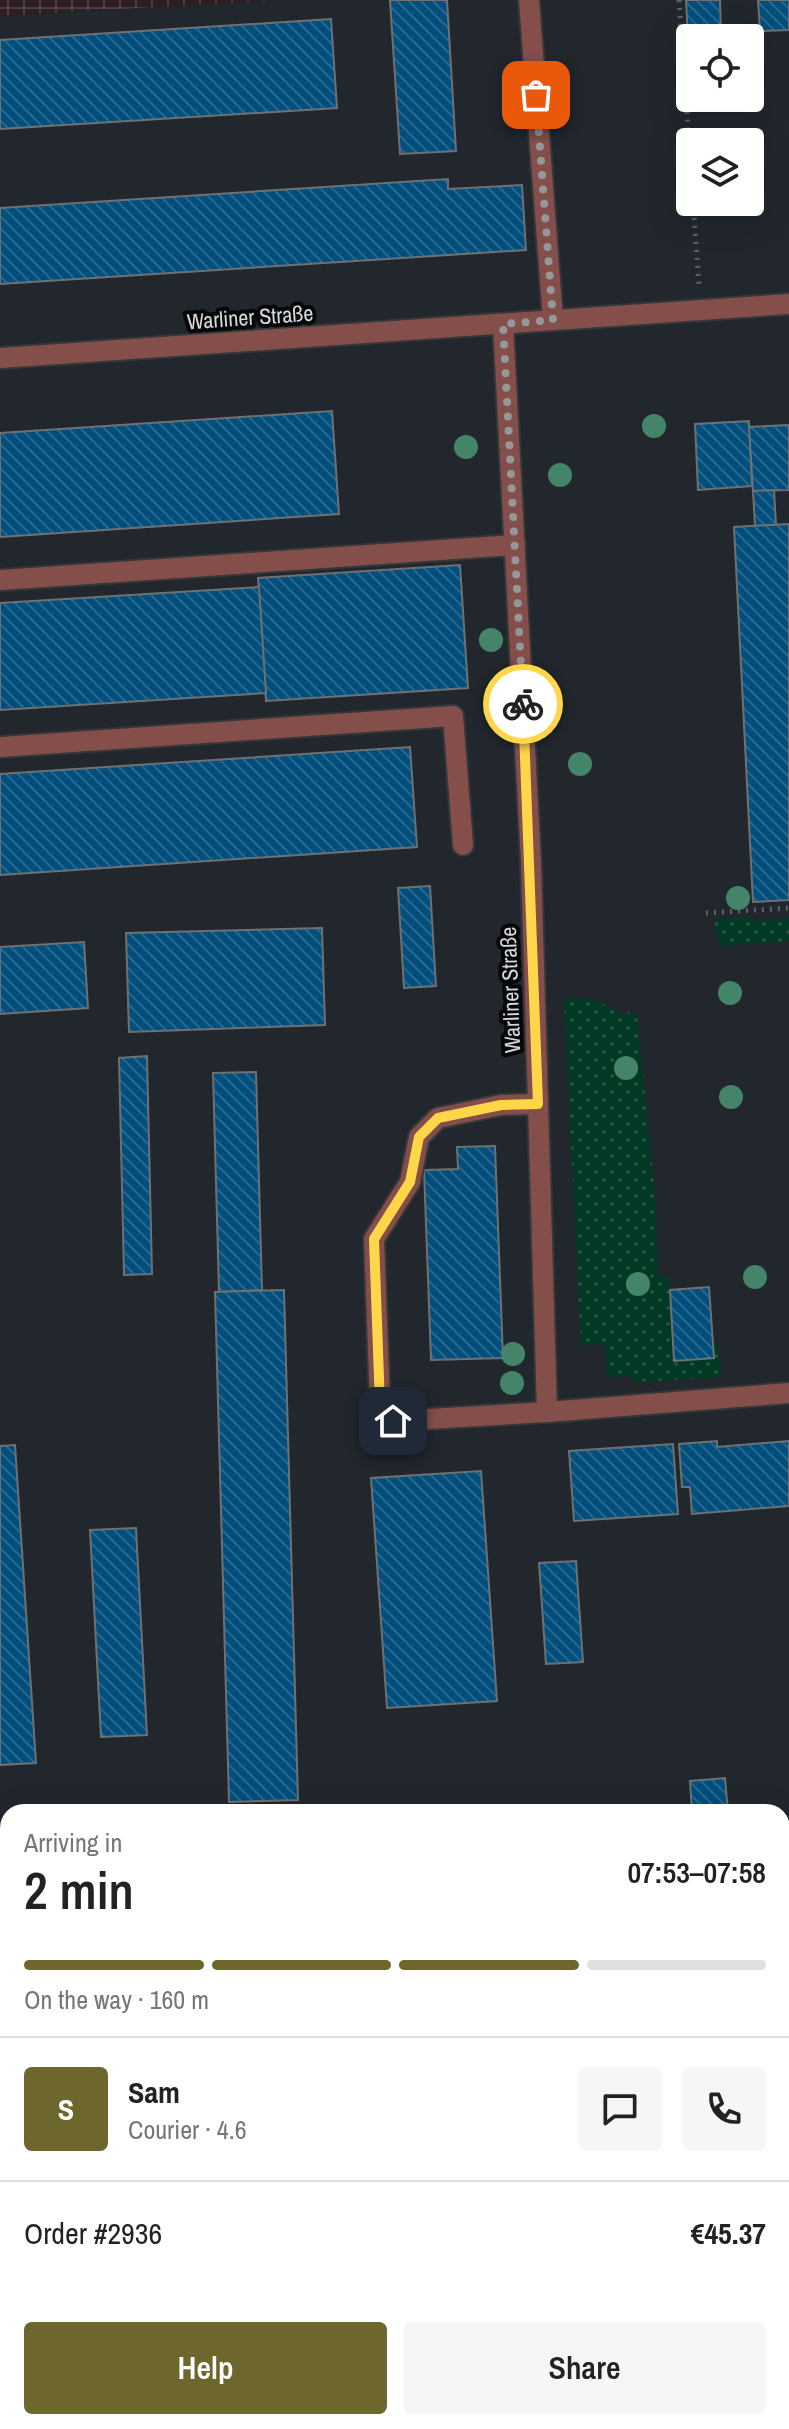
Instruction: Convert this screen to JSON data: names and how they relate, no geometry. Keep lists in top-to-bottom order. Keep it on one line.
{"streets":{"street":["Warliner Straße"]},"page":{"heading":["2 min","Arriving in","07:53–07:58"],"panel":["Sam","Courier · 4.6","Order #2936","€45.37"],"bar":"On the way · 160 m","round":"S","buttons":["Help","Share"]}}
